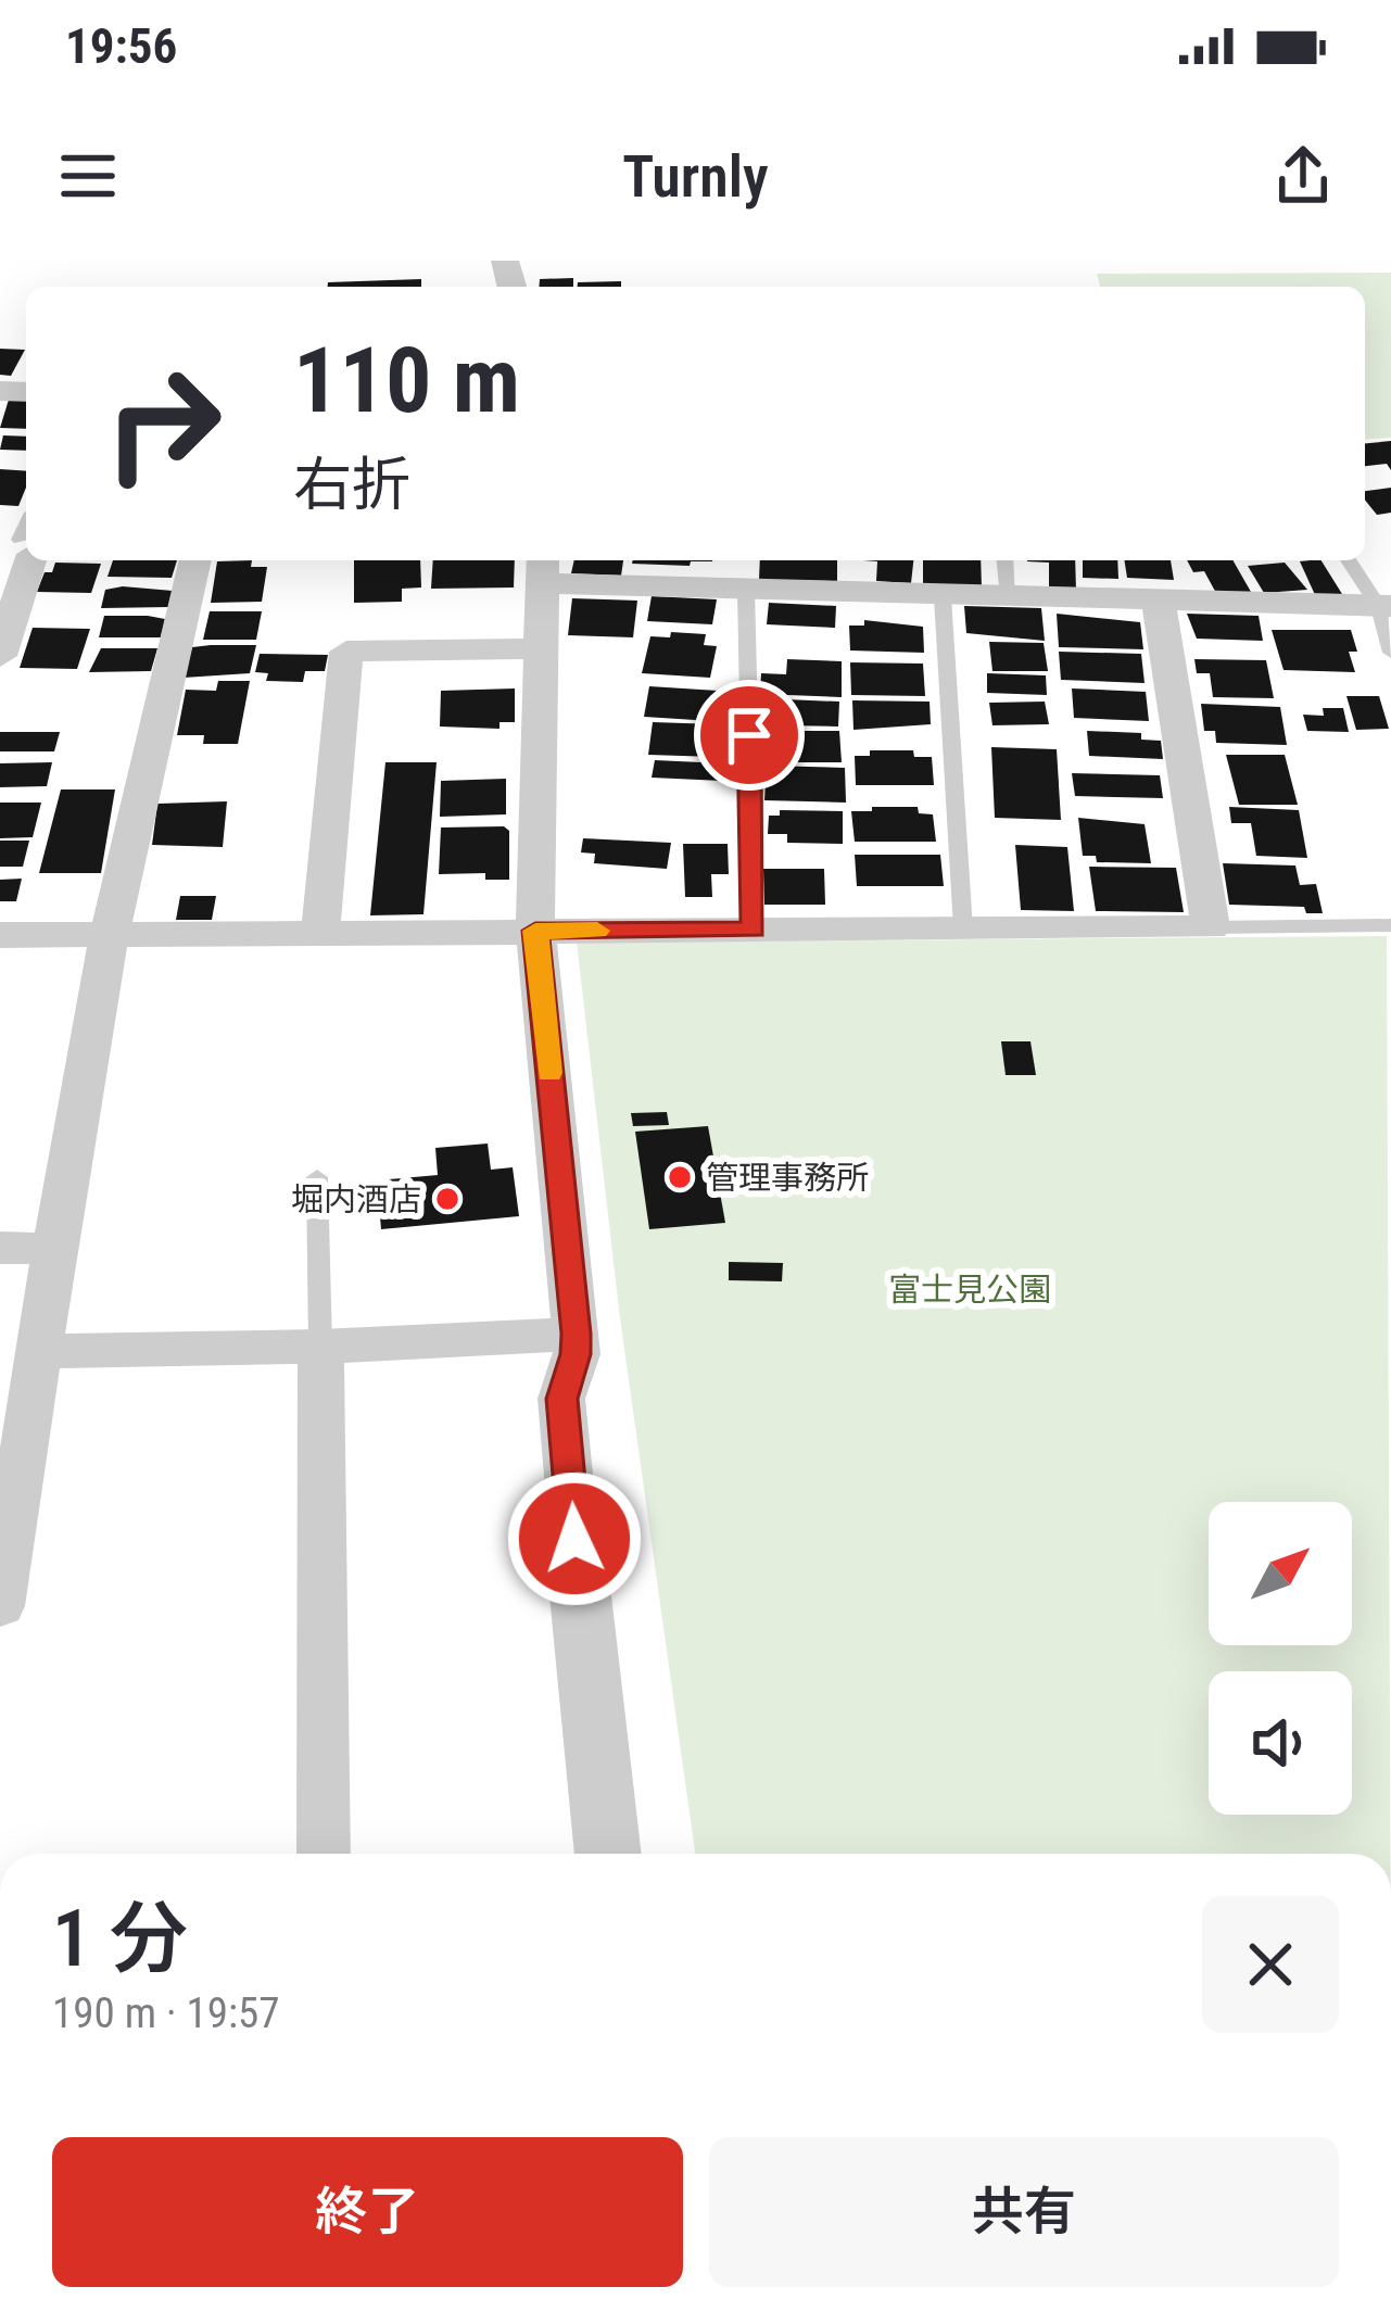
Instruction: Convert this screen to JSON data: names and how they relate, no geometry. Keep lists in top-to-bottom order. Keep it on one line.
{"parks":["富士見公園"],"places":["管理事務所","堀内酒店"],"north":"top right","page":{"status":"19:56","header":"Turnly","turn":["110 m","右折"],"heading":["1 分","190 m · 19:57"],"buttons":["終了","共有"]}}
